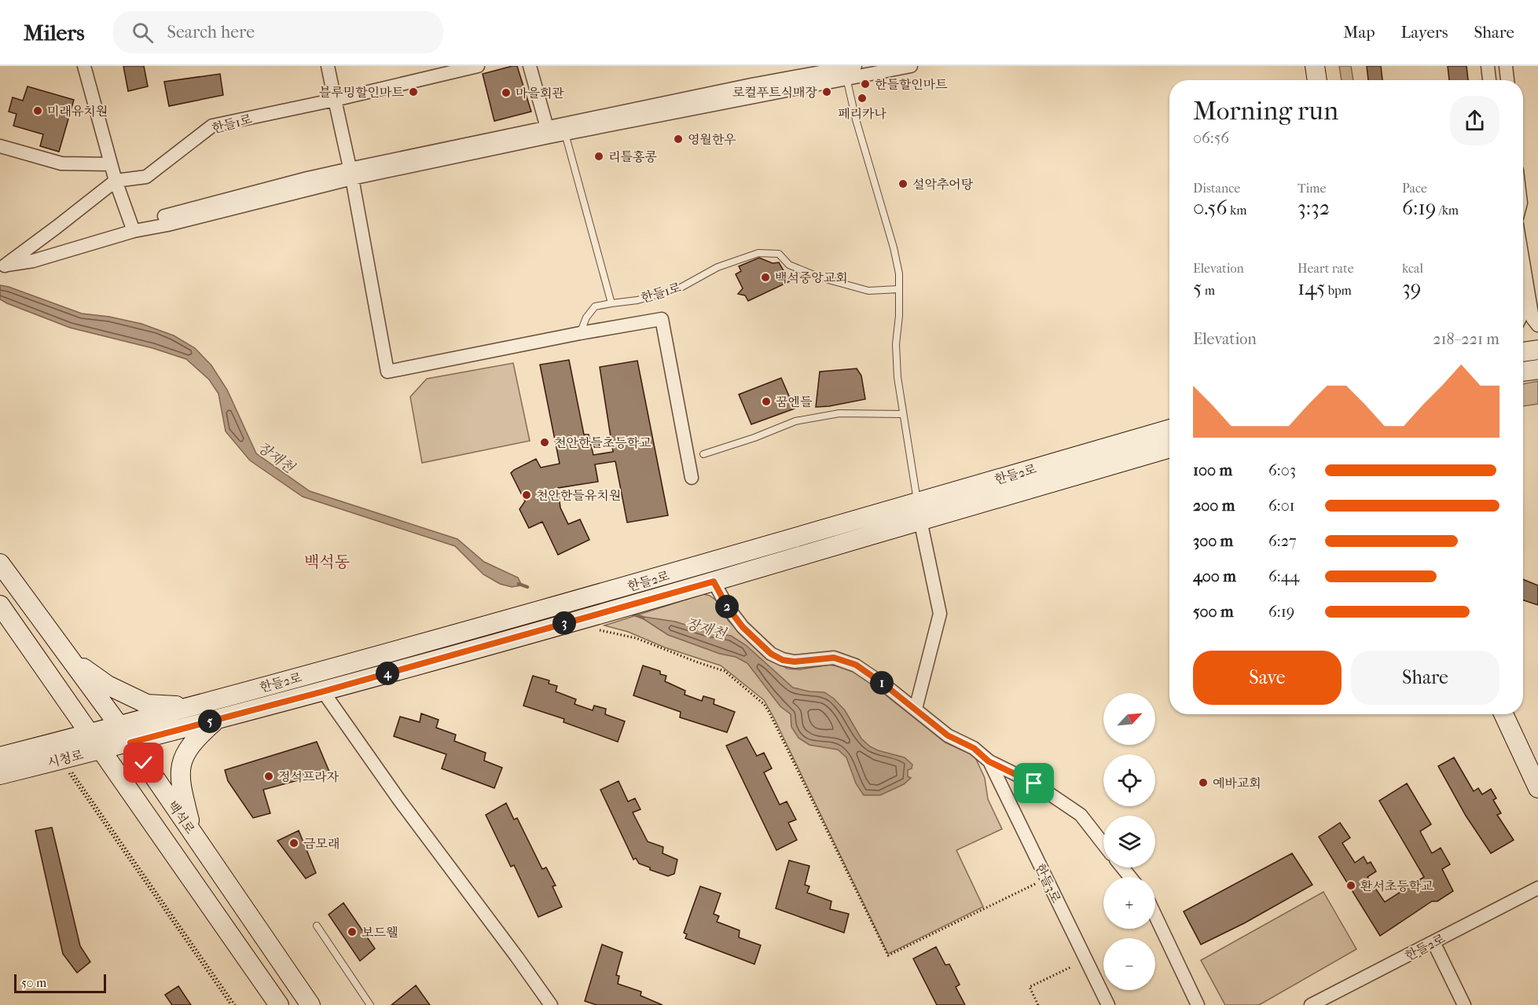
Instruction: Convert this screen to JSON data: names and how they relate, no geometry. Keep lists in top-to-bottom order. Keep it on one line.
{"streets":{"street":["한들1로","한들2로","시청로","백석로","한들3로"]},"crossings":[["한들2로","시청로"],["한들2로","백석로"],["한들2로","한들3로"],["시청로","백석로"]],"districts":["백석동"],"water":["장재천"],"places":["한들할인마트","블루밍할인마트","로컬푸트식매장","마을회관","페리카나","미래유치원","영월한우","리틀홍콩","설악추어탕","백석중앙교회","꿈엔들","천안한들초등학교","천안한들유치원","정석프라자","예바교회","금모래","환서초등학교","보드웰"],"scale_bar":"50 m","north":"top right","page":{"header":"Milers","search":"Search here","nav":["Map","Layers","Share"],"heading":["Morning run","06:56"],"stats":[["Distance","0.56 km"],["Time","3:32"],["Pace","6:19 /km"],["Elevation","5 m"],["Heart rate","145 bpm"],["kcal","39"]],"chart":["Elevation","218–221 m"],"list":[{"name":"100 m","note":"6:03"},{"name":"200 m","note":"6:01"},{"name":"300 m","note":"6:27"},{"name":"400 m","note":"6:44"},{"name":"500 m","note":"6:19"}],"pins":["2","3","4","1","5"],"buttons":["Save","Share"],"map_buttons":["+","−"],"scale":"50 m"}}
